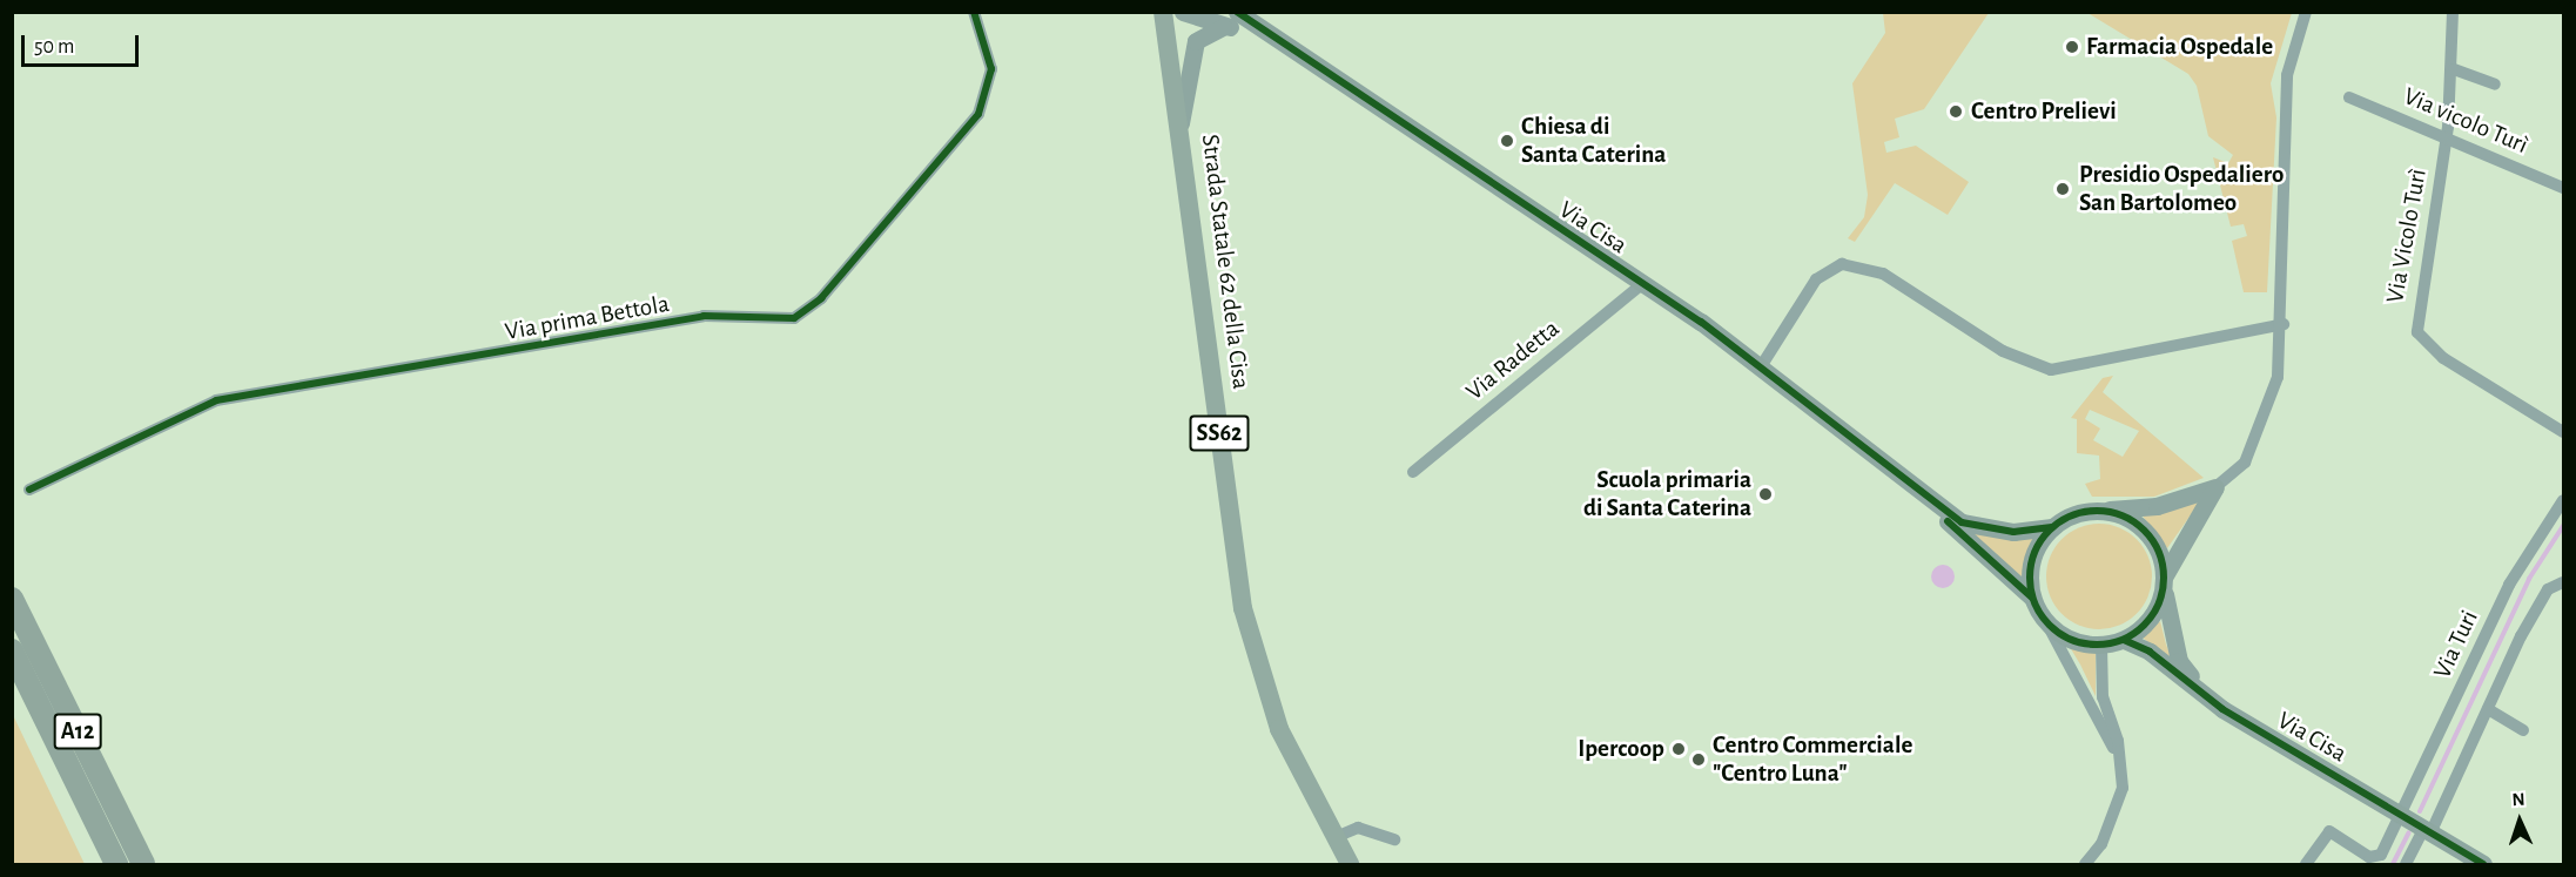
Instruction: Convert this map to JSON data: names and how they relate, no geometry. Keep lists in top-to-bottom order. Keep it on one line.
{"streets":{"highway":["A12"],"main road":["Strada Statale 62 della Cisa","SS62"],"street":["Via vicolo Turì","Via Cisa","Via Vicolo Turì","Via prima Bettola","Via Radetta","Via Turi"]},"crossings":[["Via vicolo Turì","Via Vicolo Turì"],["Via Cisa","Via Radetta"],["Via Cisa","Via Turi"]],"places":["Farmacia Ospedale","Centro Prelievi","Chiesa di Santa Caterina","Presidio Ospedaliero San Bartolomeo","Scuola primaria di Santa Caterina","Ipercoop","Centro Commerciale \"Centro Luna\""],"scale_bar":"50 m","north":"top"}
